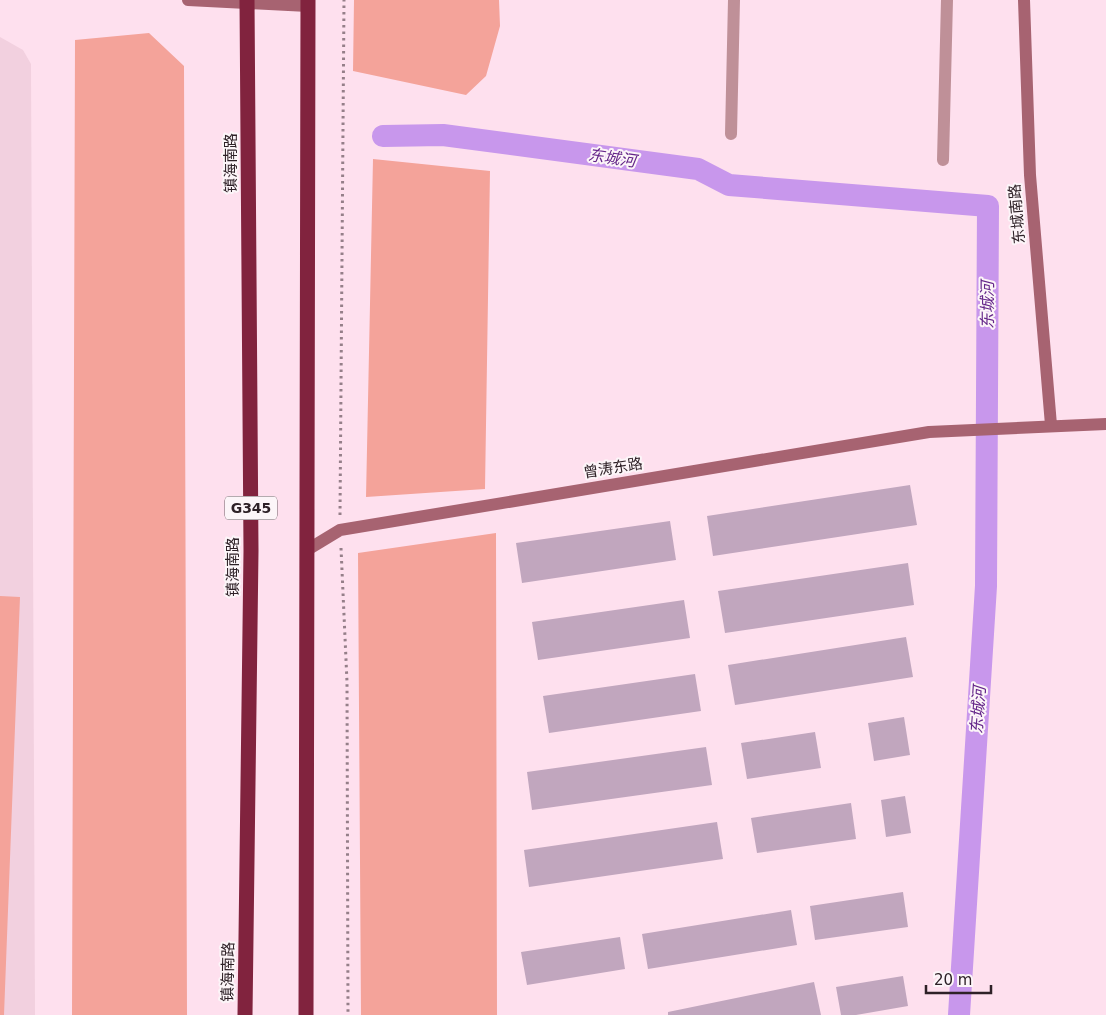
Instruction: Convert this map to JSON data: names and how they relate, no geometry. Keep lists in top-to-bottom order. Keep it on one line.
{"streets":{"highway":["镇海南路","G345"],"street":["东城南路","曾涛东路"]},"crossings":[["东城南路","曾涛东路"]],"water":["东城河"],"scale_bar":"20 m"}
